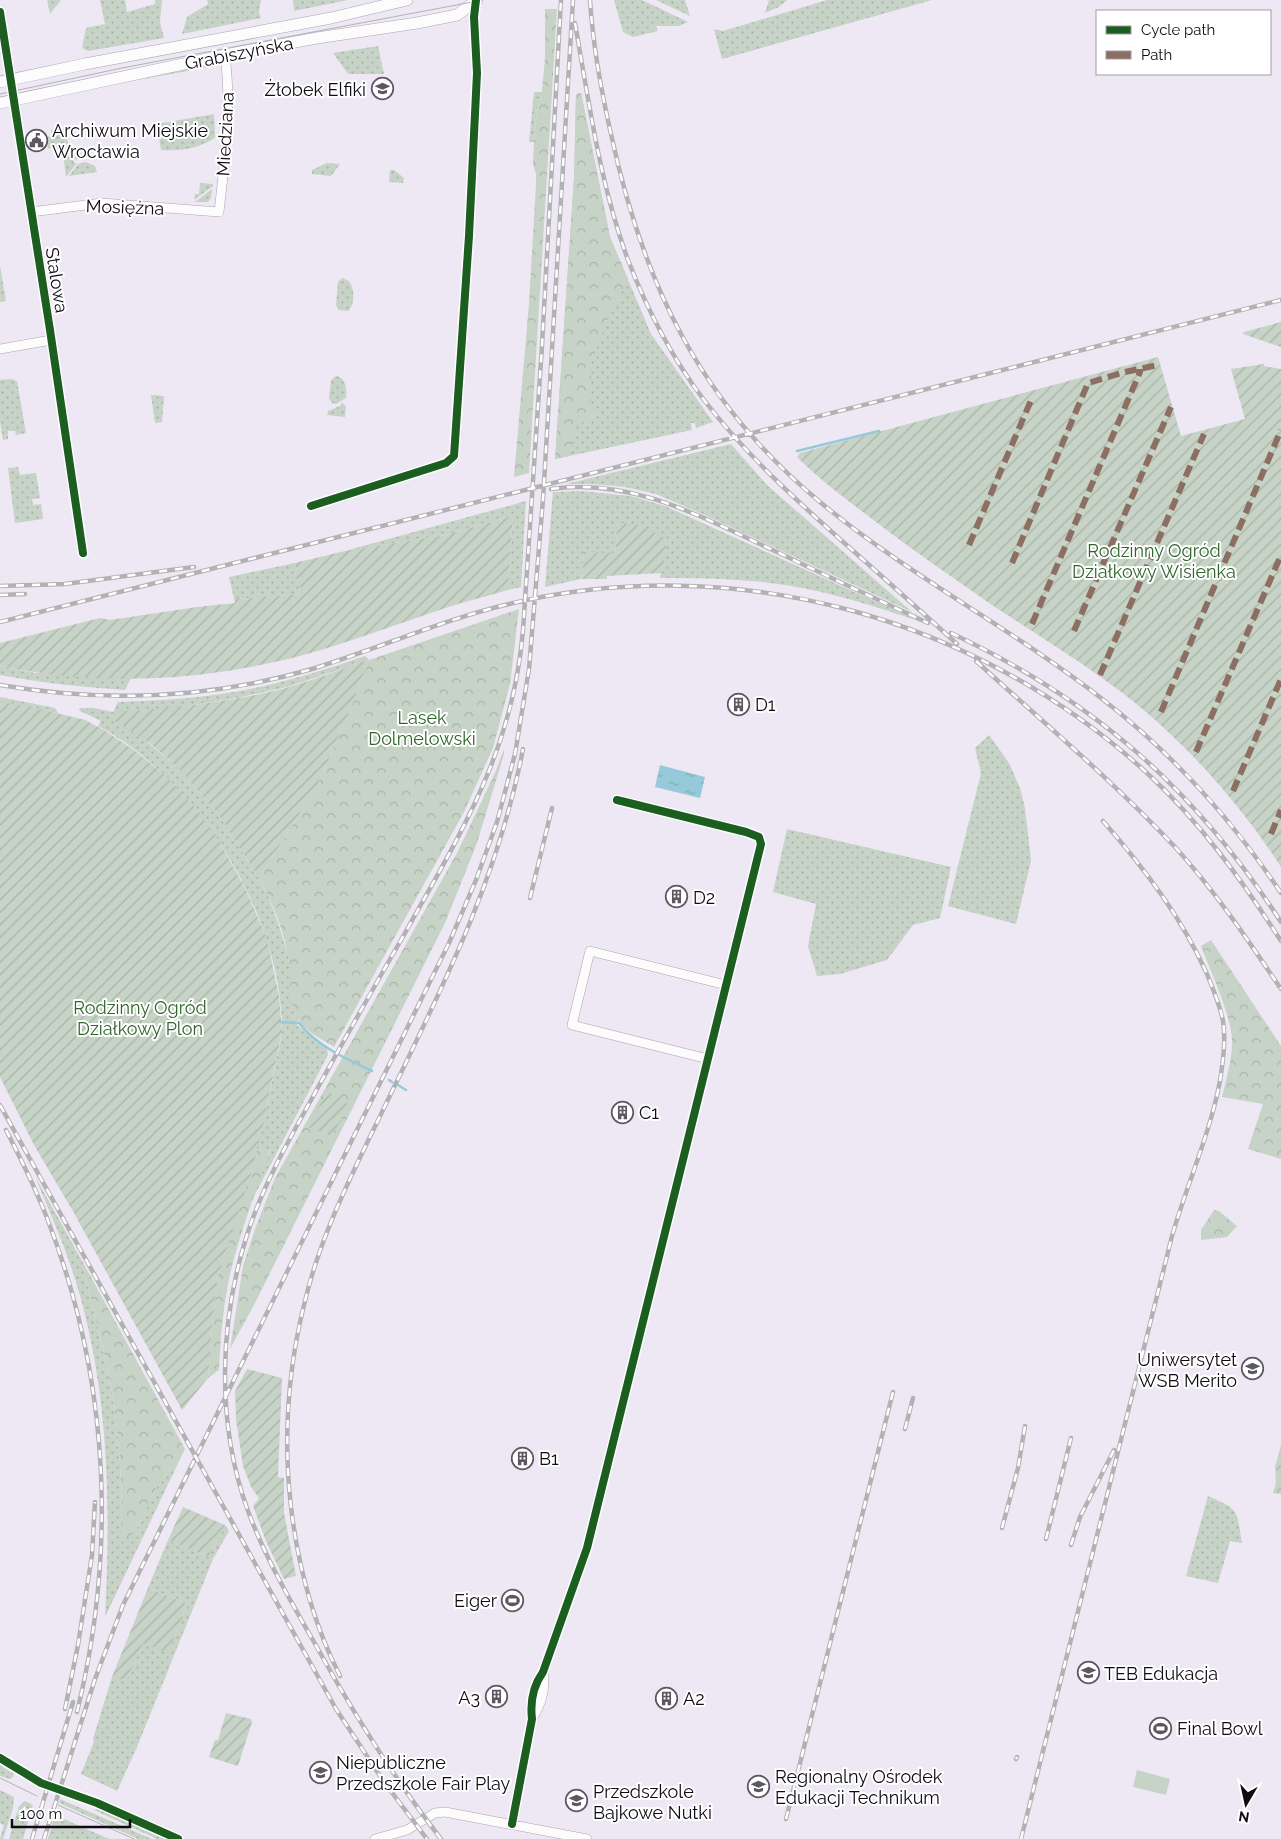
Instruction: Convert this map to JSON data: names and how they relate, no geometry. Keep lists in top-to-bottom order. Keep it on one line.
{"streets":{"main road":["Grabiszyńska"],"street":["Miedziana","Mosiężna","Stalowa"]},"crossings":[["Grabiszyńska","Miedziana"],["Grabiszyńska","Stalowa"],["Miedziana","Mosiężna"],["Mosiężna","Stalowa"]],"parks":["Rodzinny Ogród Działkowy Wisienka","Lasek Dolmelowski","Rodzinny Ogród Działkowy Plon"],"places":{"school or university":["Żłobek Elfiki","Uniwersytet WSB Merito","TEB Edukacja","Niepubliczne Przedszkole Fair Play","Regionalny Ośrodek Edukacji Technikum","Przedszkole Bajkowe Nutki"],"public building":["Archiwum Miejskie Wrocławia"],"building":["D1","D2","C1","B1","A3","A2"],"sports":["Eiger","Final Bowl"]},"legend":["Cycle path","Path"],"scale_bar":"100 m","north":"bottom"}
